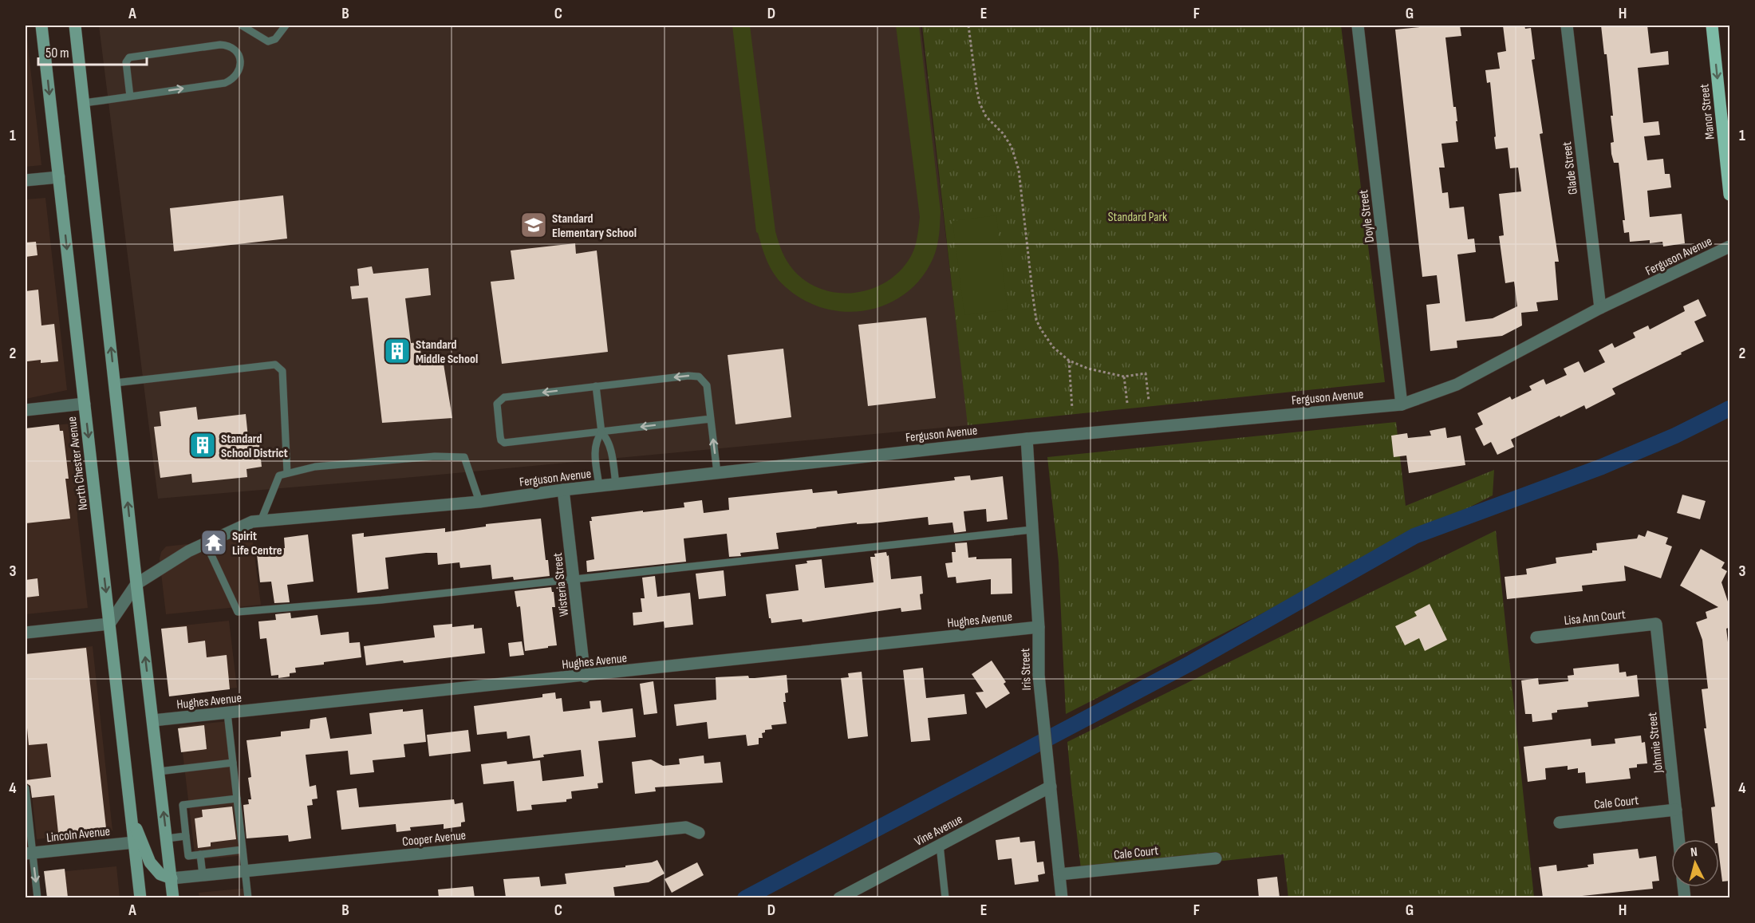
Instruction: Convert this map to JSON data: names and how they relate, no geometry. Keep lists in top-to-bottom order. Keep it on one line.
{"streets":{"main road":["Manor Street","North Chester Avenue"],"street":["Glade Street","Doyle Street","Ferguson Avenue","Wisteria Street","Lisa Ann Court","Hughes Avenue","Iris Street","Johnnie Street","Cale Court","Vine Avenue","Lincoln Avenue","Cooper Avenue"]},"crossings":[["Glade Street","Ferguson Avenue"],["Doyle Street","Ferguson Avenue"],["Ferguson Avenue","Wisteria Street"],["Ferguson Avenue","Iris Street"],["North Chester Avenue","Lincoln Avenue"],["Wisteria Street","Hughes Avenue"],["Lisa Ann Court","Johnnie Street"],["Hughes Avenue","Iris Street"],["Iris Street","Cale Court"],["Iris Street","Vine Avenue"],["Johnnie Street","Cale Court"]],"one_way":["Manor Street"],"parks":["Standard Park"],"places":{"school or university":["Standard Elementary School"],"building":["Standard Middle School","Standard School District"],"temple":["Spirit Life Centre"]},"scale_bar":"50 m","north":"top","grid":{"columns":["A","B","C","D","E","F","G","H"],"rows":["1","2","3","4"]}}
